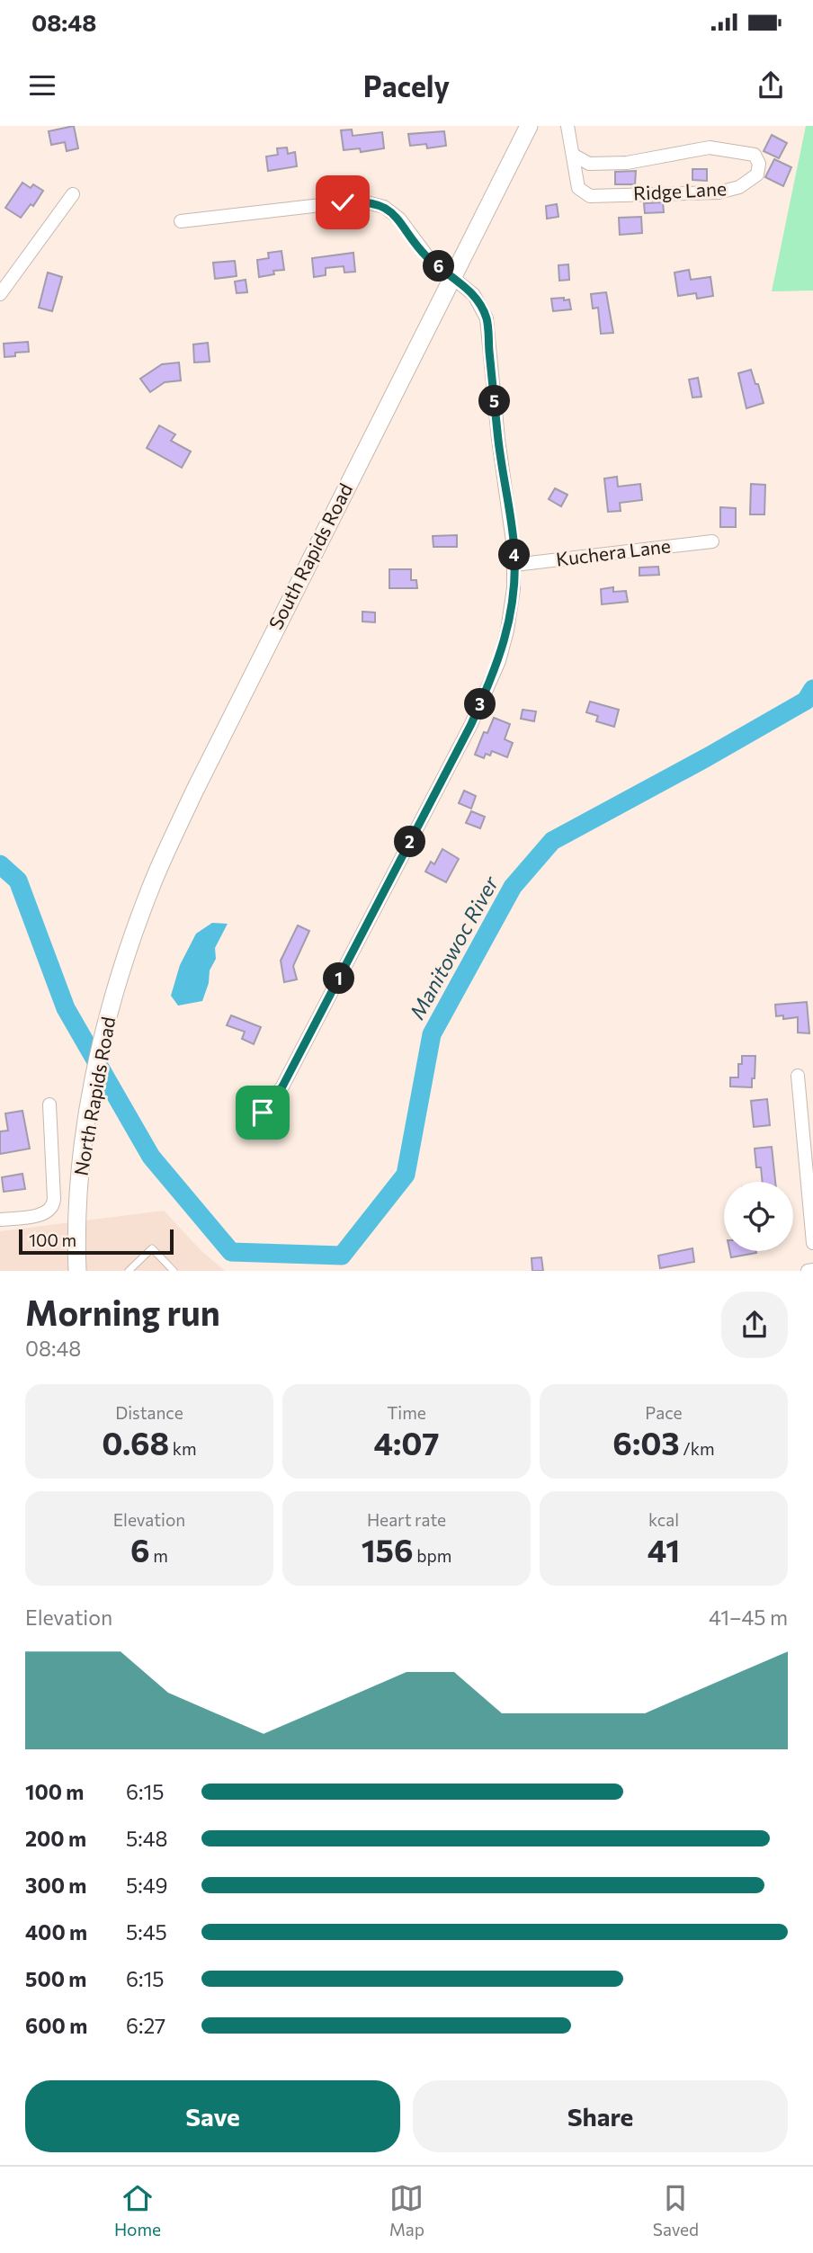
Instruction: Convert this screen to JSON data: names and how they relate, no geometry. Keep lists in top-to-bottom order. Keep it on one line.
{"streets":{"main road":["South Rapids Road","North Rapids Road"],"street":["Ridge Lane","Kuchera Lane"]},"crossings":[["South Rapids Road","North Rapids Road"]],"water":["Manitowoc River"],"scale_bar":"100 m","page":{"status":"08:48","header":"Pacely","pins":["6","5","4","3","2","1"],"scale":"100 m","heading":["Morning run","08:48"],"stats":[["Distance","0.68 km"],["Time","4:07"],["Pace","6:03 /km"],["Elevation","6 m"],["Heart rate","156 bpm"],["kcal","41"]],"chart":["Elevation","41–45 m"],"list":[{"name":"100 m","note":"6:15"},{"name":"200 m","note":"5:48"},{"name":"300 m","note":"5:49"},{"name":"400 m","note":"5:45"},{"name":"500 m","note":"6:15"},{"name":"600 m","note":"6:27"}],"buttons":["Save","Share"],"tabs":["Home","Map","Saved"]}}
